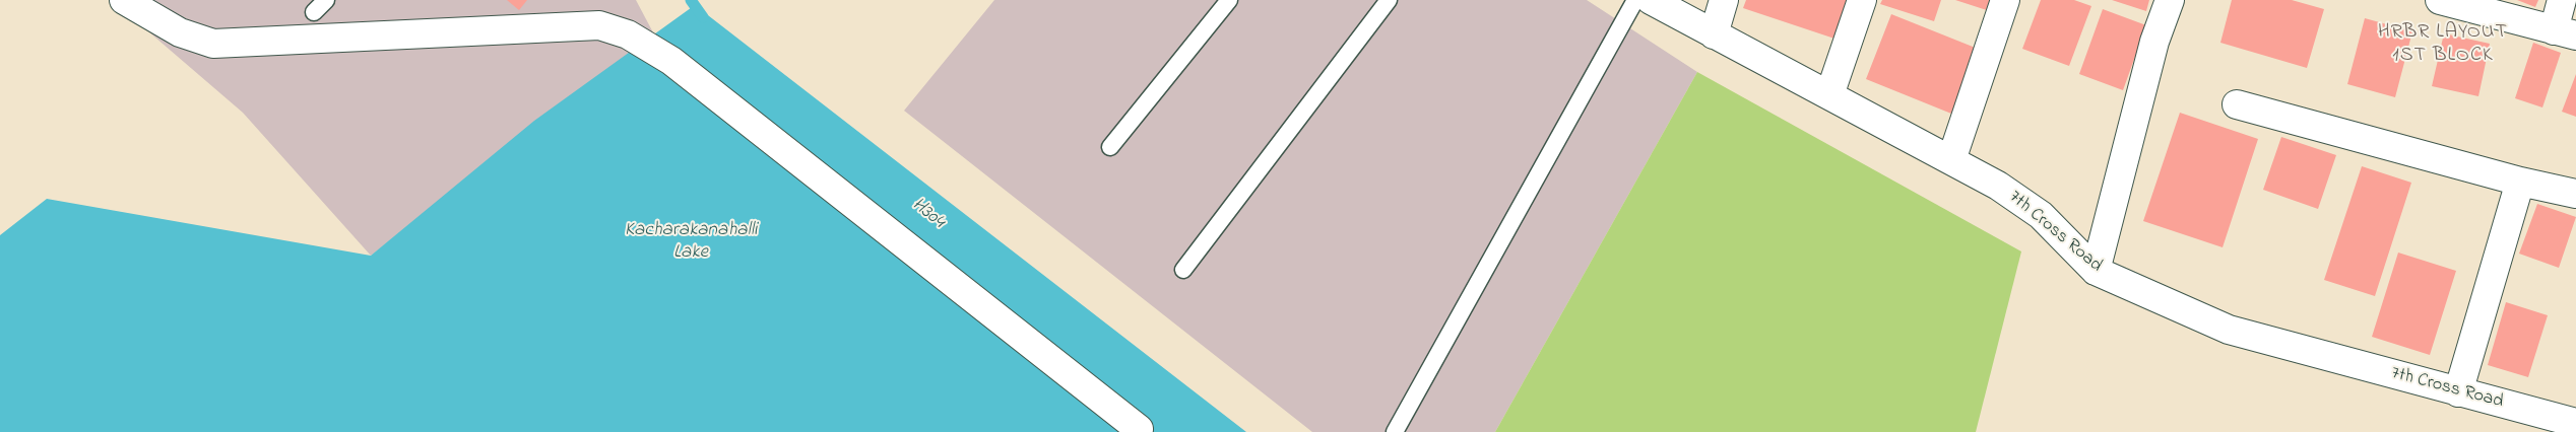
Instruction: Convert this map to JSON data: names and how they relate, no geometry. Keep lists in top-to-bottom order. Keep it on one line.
{"streets":{"street":["7th Cross Road"]},"districts":["HRBR LAYOUT 1ST BLOCK"],"water":["H304","Kacharakanahalli Lake"]}
